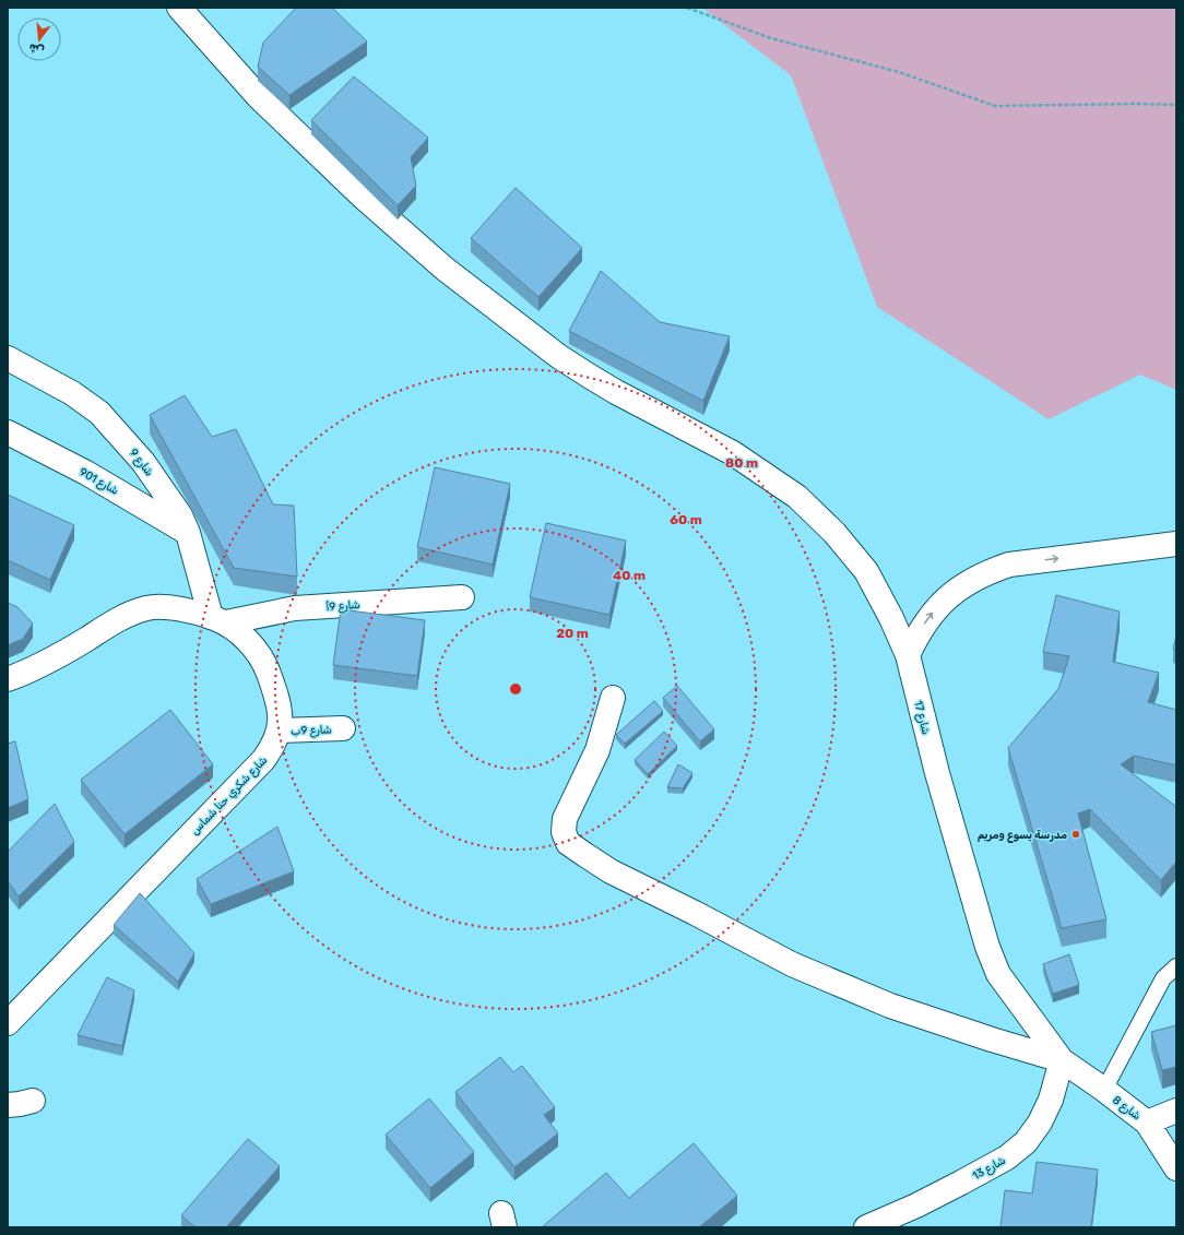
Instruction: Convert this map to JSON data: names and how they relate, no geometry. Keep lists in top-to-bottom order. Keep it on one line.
{"streets":{"street":["شارع 9","شارع 901","شارع 9أ","شارع 17","شارع 9ب","شارع شكري حنا شماس","شارع 8","شارع 13"]},"crossings":[["شارع 9","شارع 901"],["شارع 9","شارع 9أ"],["شارع 9","شارع شكري حنا شماس"],["شارع 9أ","شارع شكري حنا شماس"],["شارع 17","شارع 8"],["شارع 17","شارع 13"],["شارع 9ب","شارع شكري حنا شماس"],["شارع 8","شارع 13"]],"places":["مدرسة يسوع ومريم"],"north":"bottom","rings":["80 m","60 m","40 m","20 m"]}
